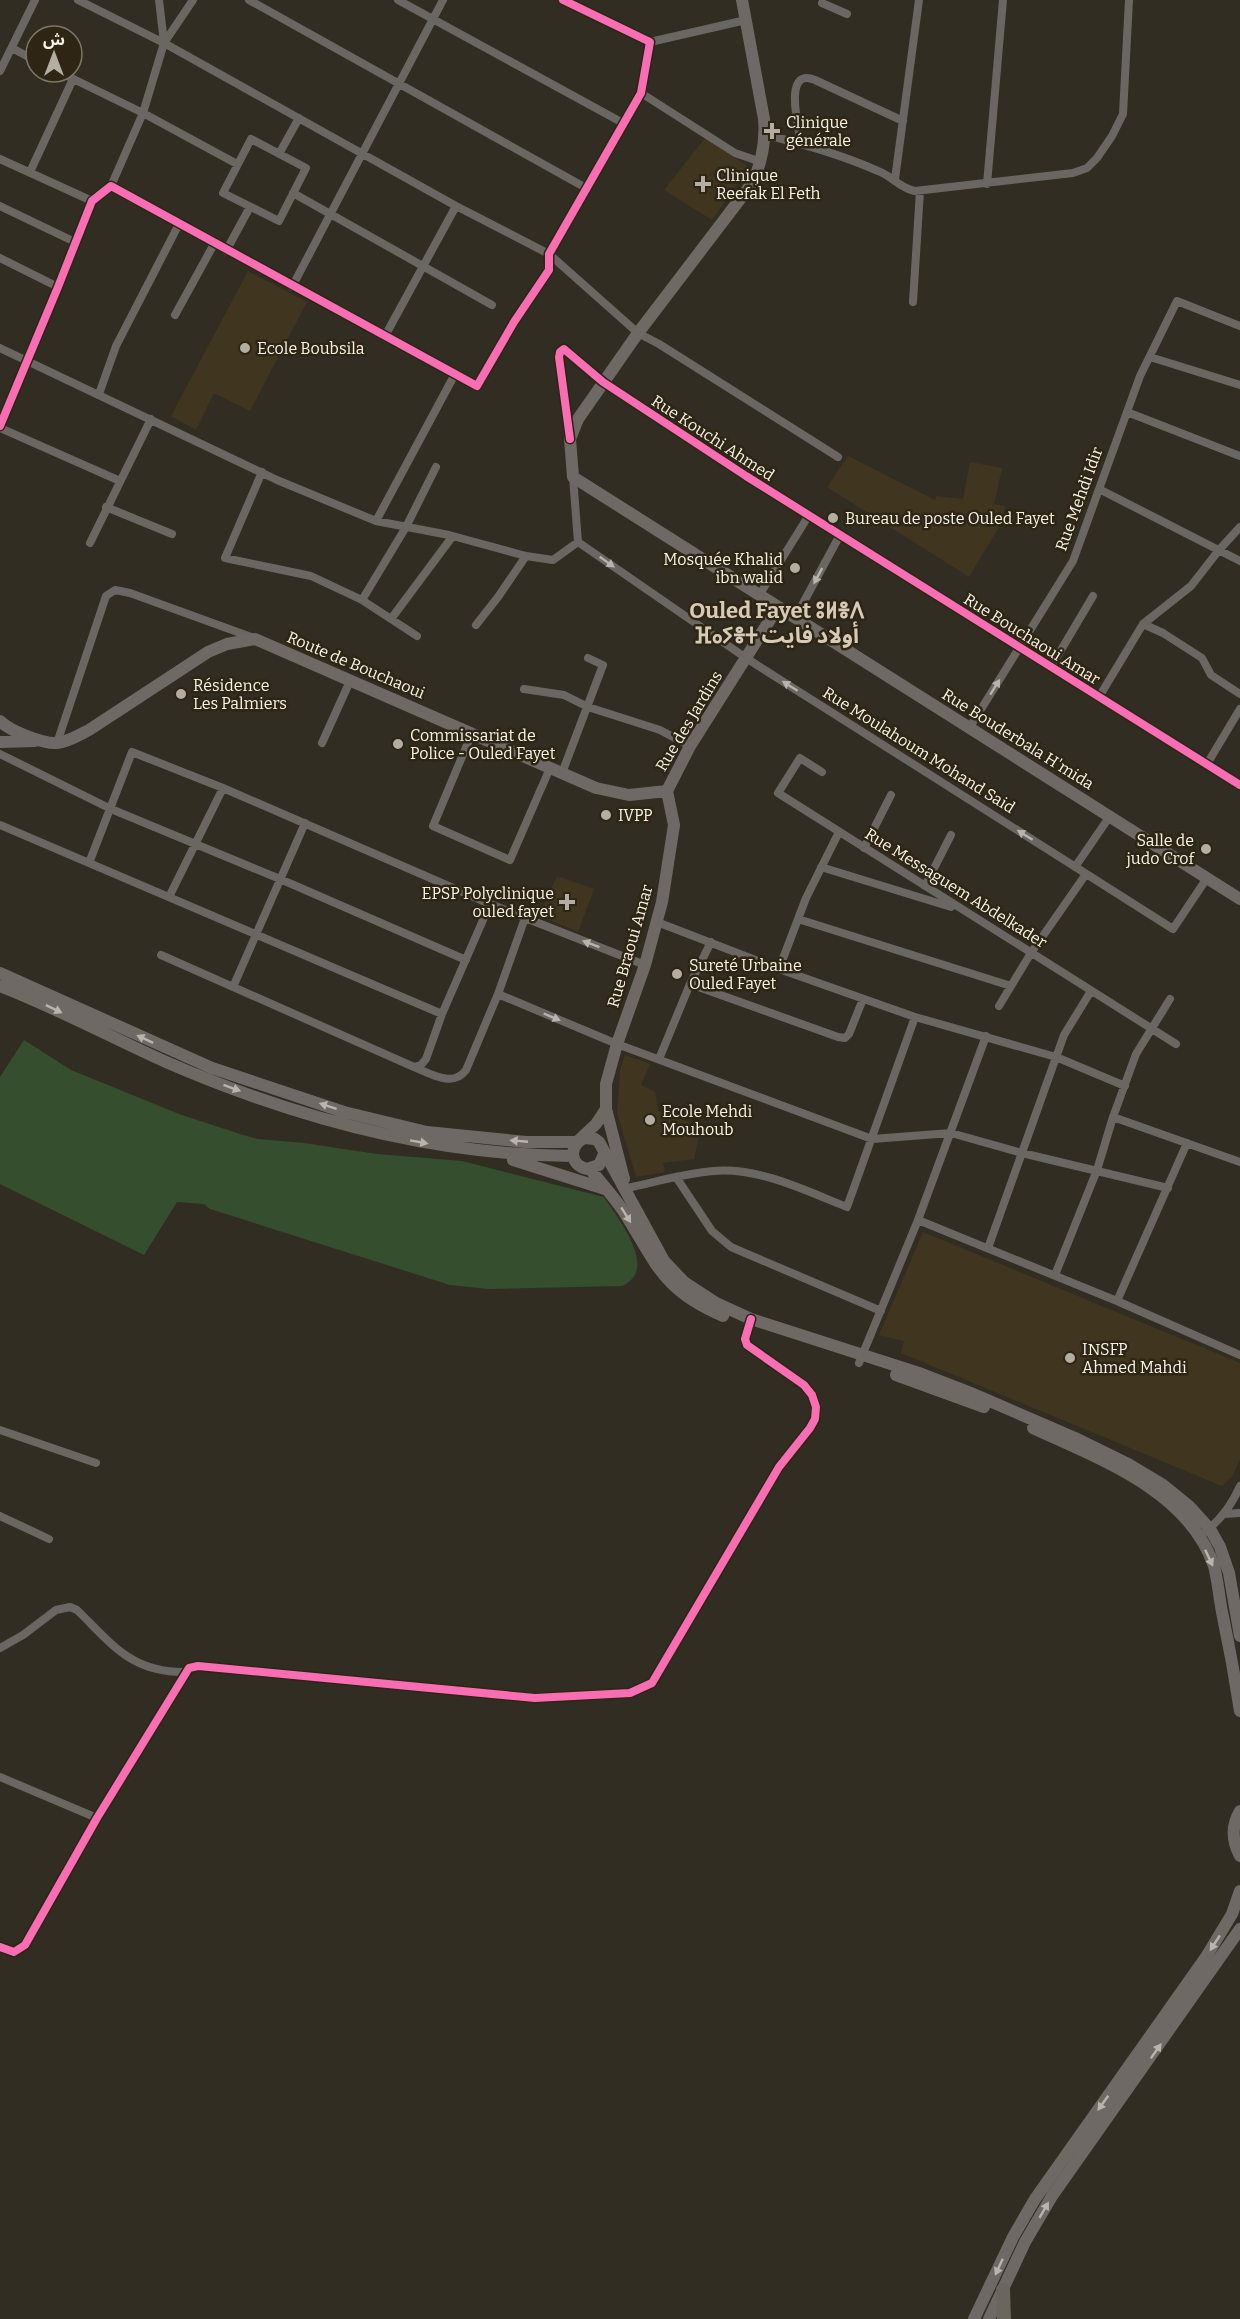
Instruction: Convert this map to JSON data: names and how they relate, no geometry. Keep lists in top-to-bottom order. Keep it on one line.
{"streets":{"main road":["Route de Bouchaoui","Rue des Jardins","Rue Bouderbala H'mida","Rue Braoui Amar"],"street":["Rue Kouchi Ahmed","Rue Mehdi Idir","Rue Bouchaoui Amar","Rue Moulahoum Mohand Said","Rue Messaguem Abdelkader"]},"crossings":[["Rue Kouchi Ahmed","Rue Bouchaoui Amar"],["Rue Mehdi Idir","Rue Bouchaoui Amar"],["Rue Mehdi Idir","Rue Bouderbala H'mida"],["Route de Bouchaoui","Rue des Jardins"],["Route de Bouchaoui","Rue Braoui Amar"],["Rue des Jardins","Rue Bouderbala H'mida"],["Rue des Jardins","Rue Moulahoum Mohand Said"],["Rue des Jardins","Rue Braoui Amar"],["Rue Bouderbala H'mida","Rue Moulahoum Mohand Said"]],"districts":["Ouled Fayet ⵓⵍⴻⴷ ⴼⴰⵢⴻⵜ أولاد فايت"],"places":{"health":["Clinique générale","Clinique Reefak El Feth","EPSP Polyclinique ouled fayet"],"other":["Ecole Boubsila","Bureau de poste Ouled Fayet","Mosquée Khalid ibn walid","Résidence Les Palmiers","Commissariat de Police - Ouled Fayet","IVPP","Salle de judo Crof","Sureté Urbaine Ouled Fayet","Ecole Mehdi Mouhoub","INSFP Ahmed Mahdi"]},"north":"top"}
